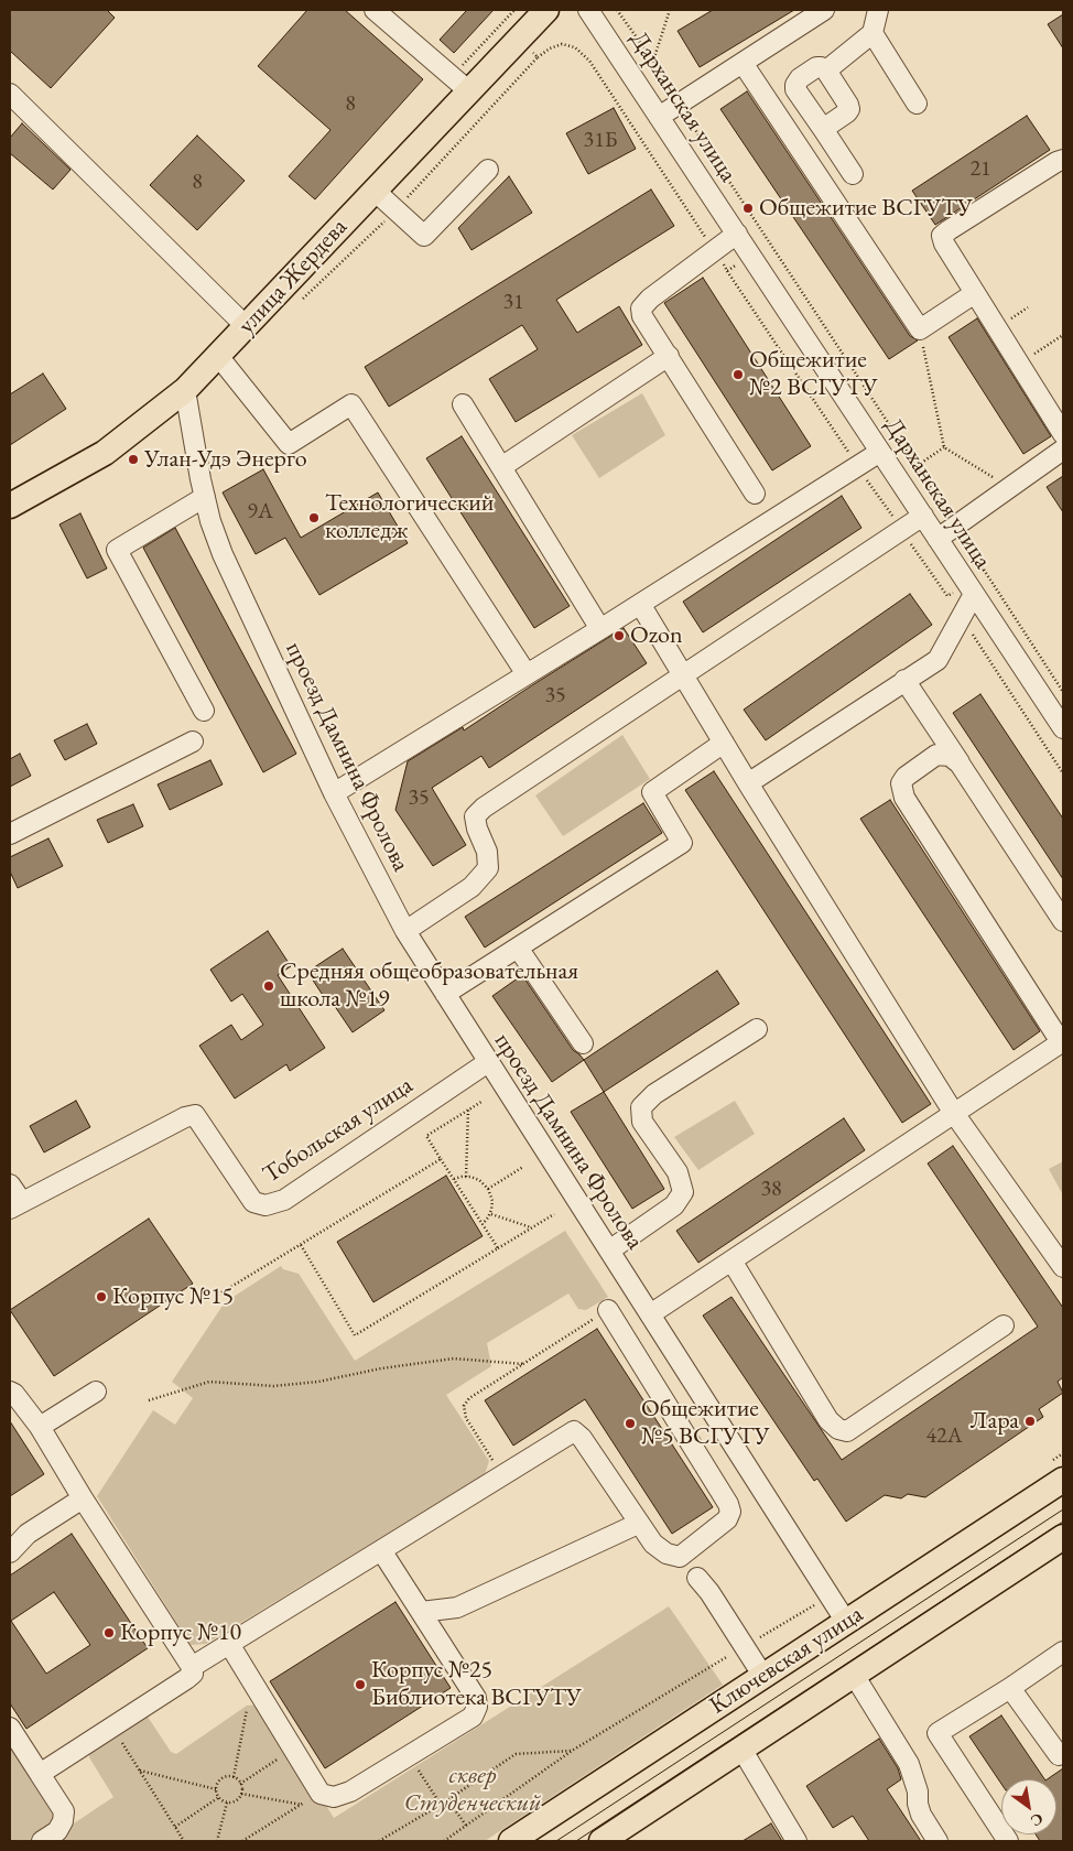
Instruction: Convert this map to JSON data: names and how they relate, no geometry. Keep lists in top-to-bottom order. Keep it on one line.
{"streets":{"main road":["улица Жердева","Ключевская улица"],"street":["Дарханская улица","проезд Дамнина Фролова","Тобольская улица"]},"crossings":[["улица Жердева","проезд Дамнина Фролова"],["проезд Дамнина Фролова","Тобольская улица"],["проезд Дамнина Фролова","Ключевская улица"]],"parks":["сквер Студенческий"],"places":["Общежитие ВСГУТУ","Общежитие №2 ВСГУТУ","Улан-Удэ Энерго","Технологический колледж","Ozon","Средняя общеобразовательная школа №19","Корпус №15","Лара","Общежитие №5 ВСГУТУ","Корпус №10","Корпус №25 Библиотека ВСГУТУ"],"house_numbers":["8","31Б","21","8","31","9А","35","35","38","42А"],"north":"bottom right"}
